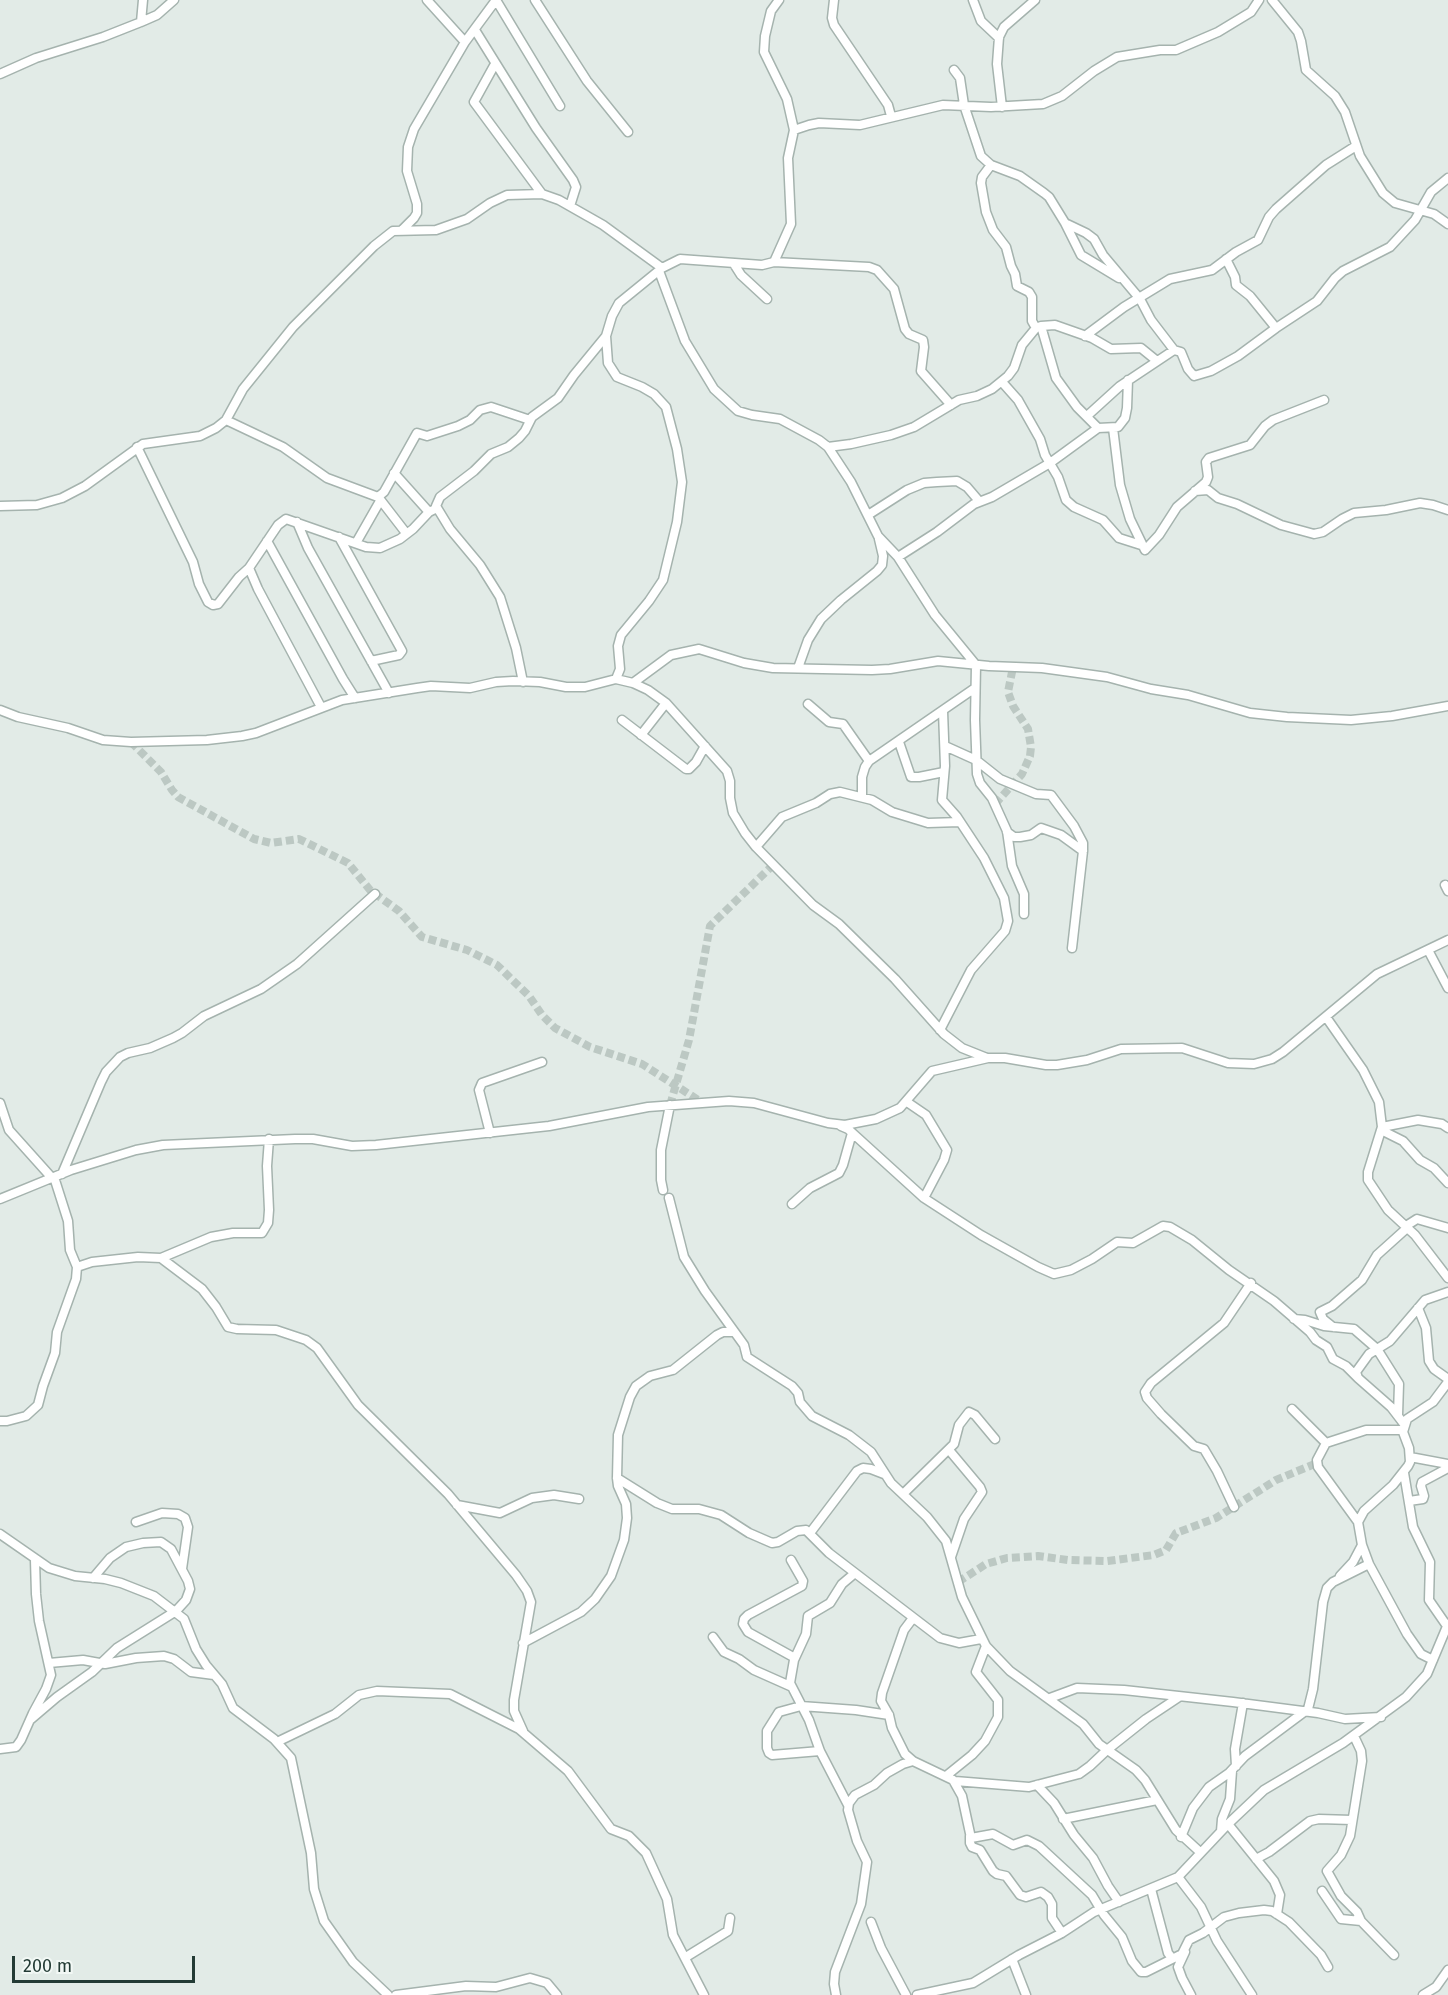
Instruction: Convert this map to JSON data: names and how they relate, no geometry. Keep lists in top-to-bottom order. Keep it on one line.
{"scale_bar":"200 m"}
